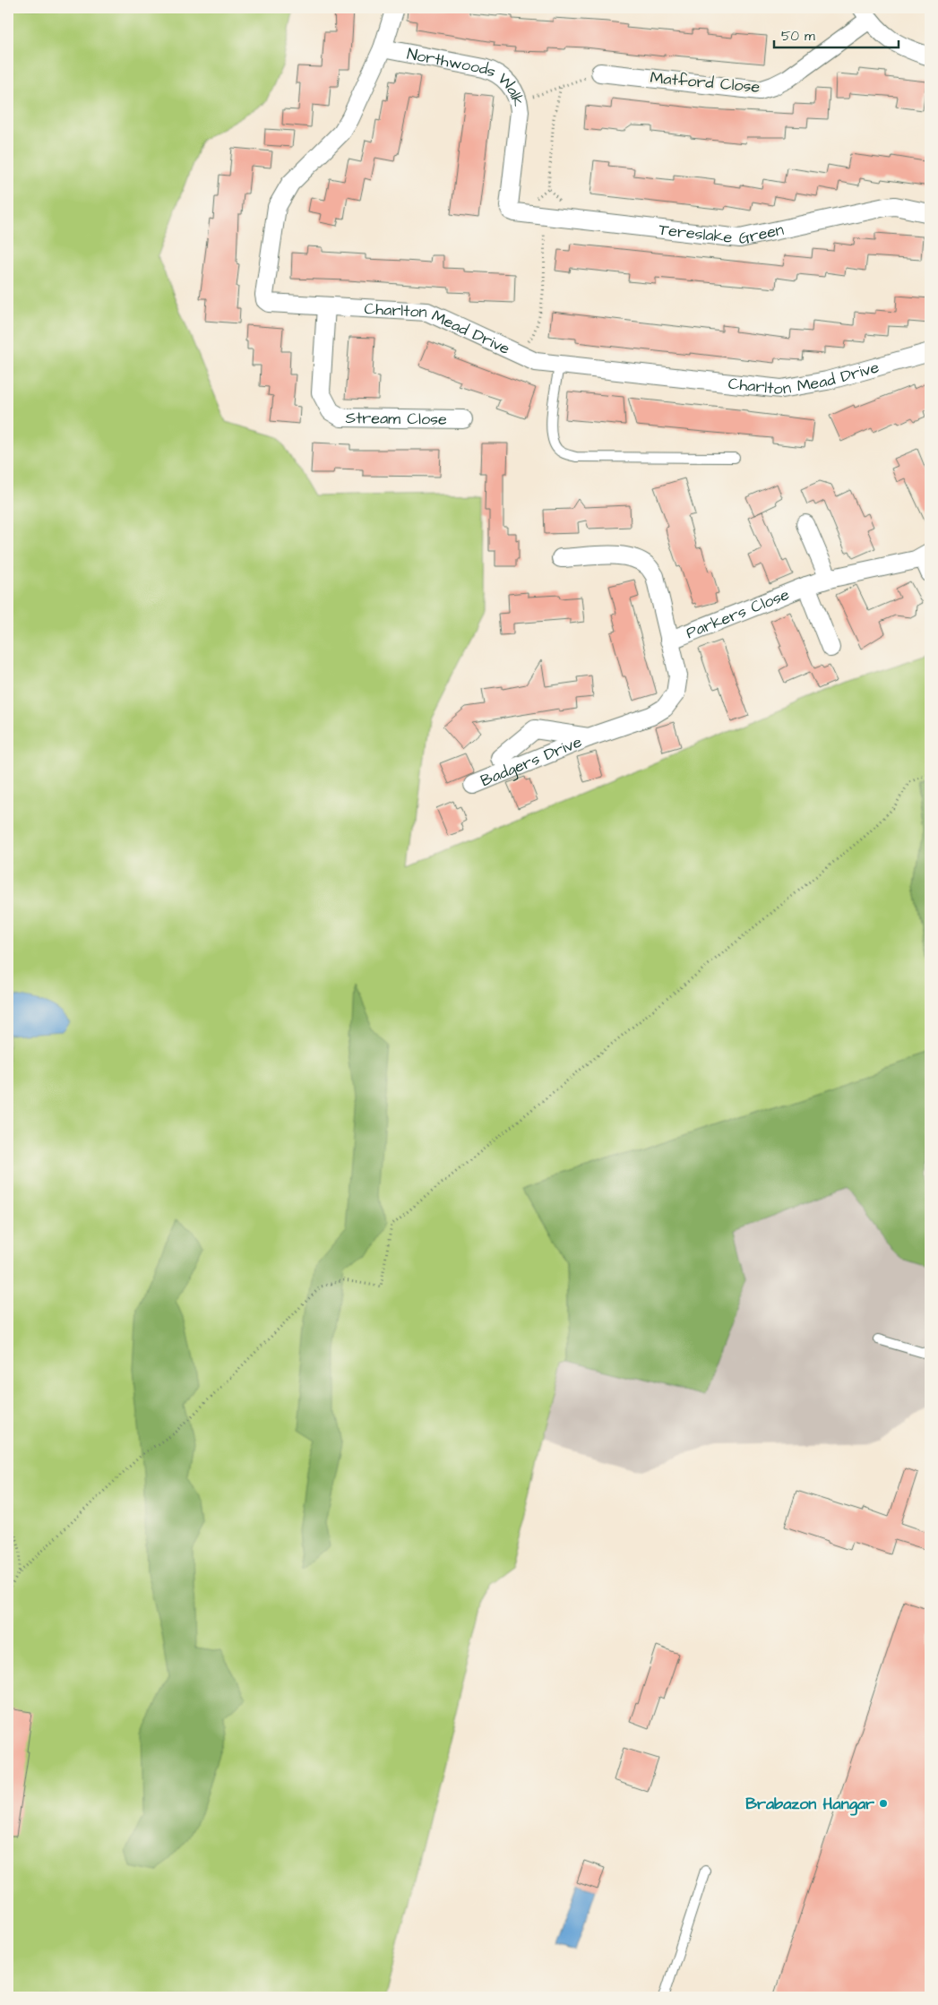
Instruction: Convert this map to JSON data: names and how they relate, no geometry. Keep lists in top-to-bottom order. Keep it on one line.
{"streets":{"street":["Northwoods Walk","Matford Close","Tereslake Green","Charlton Mead Drive","Stream Close","Parkers Close","Badgers Drive"]},"crossings":[["Northwoods Walk","Tereslake Green"],["Northwoods Walk","Charlton Mead Drive"],["Charlton Mead Drive","Stream Close"],["Parkers Close","Badgers Drive"]],"places":["Brabazon Hangar"],"scale_bar":"50 m"}
